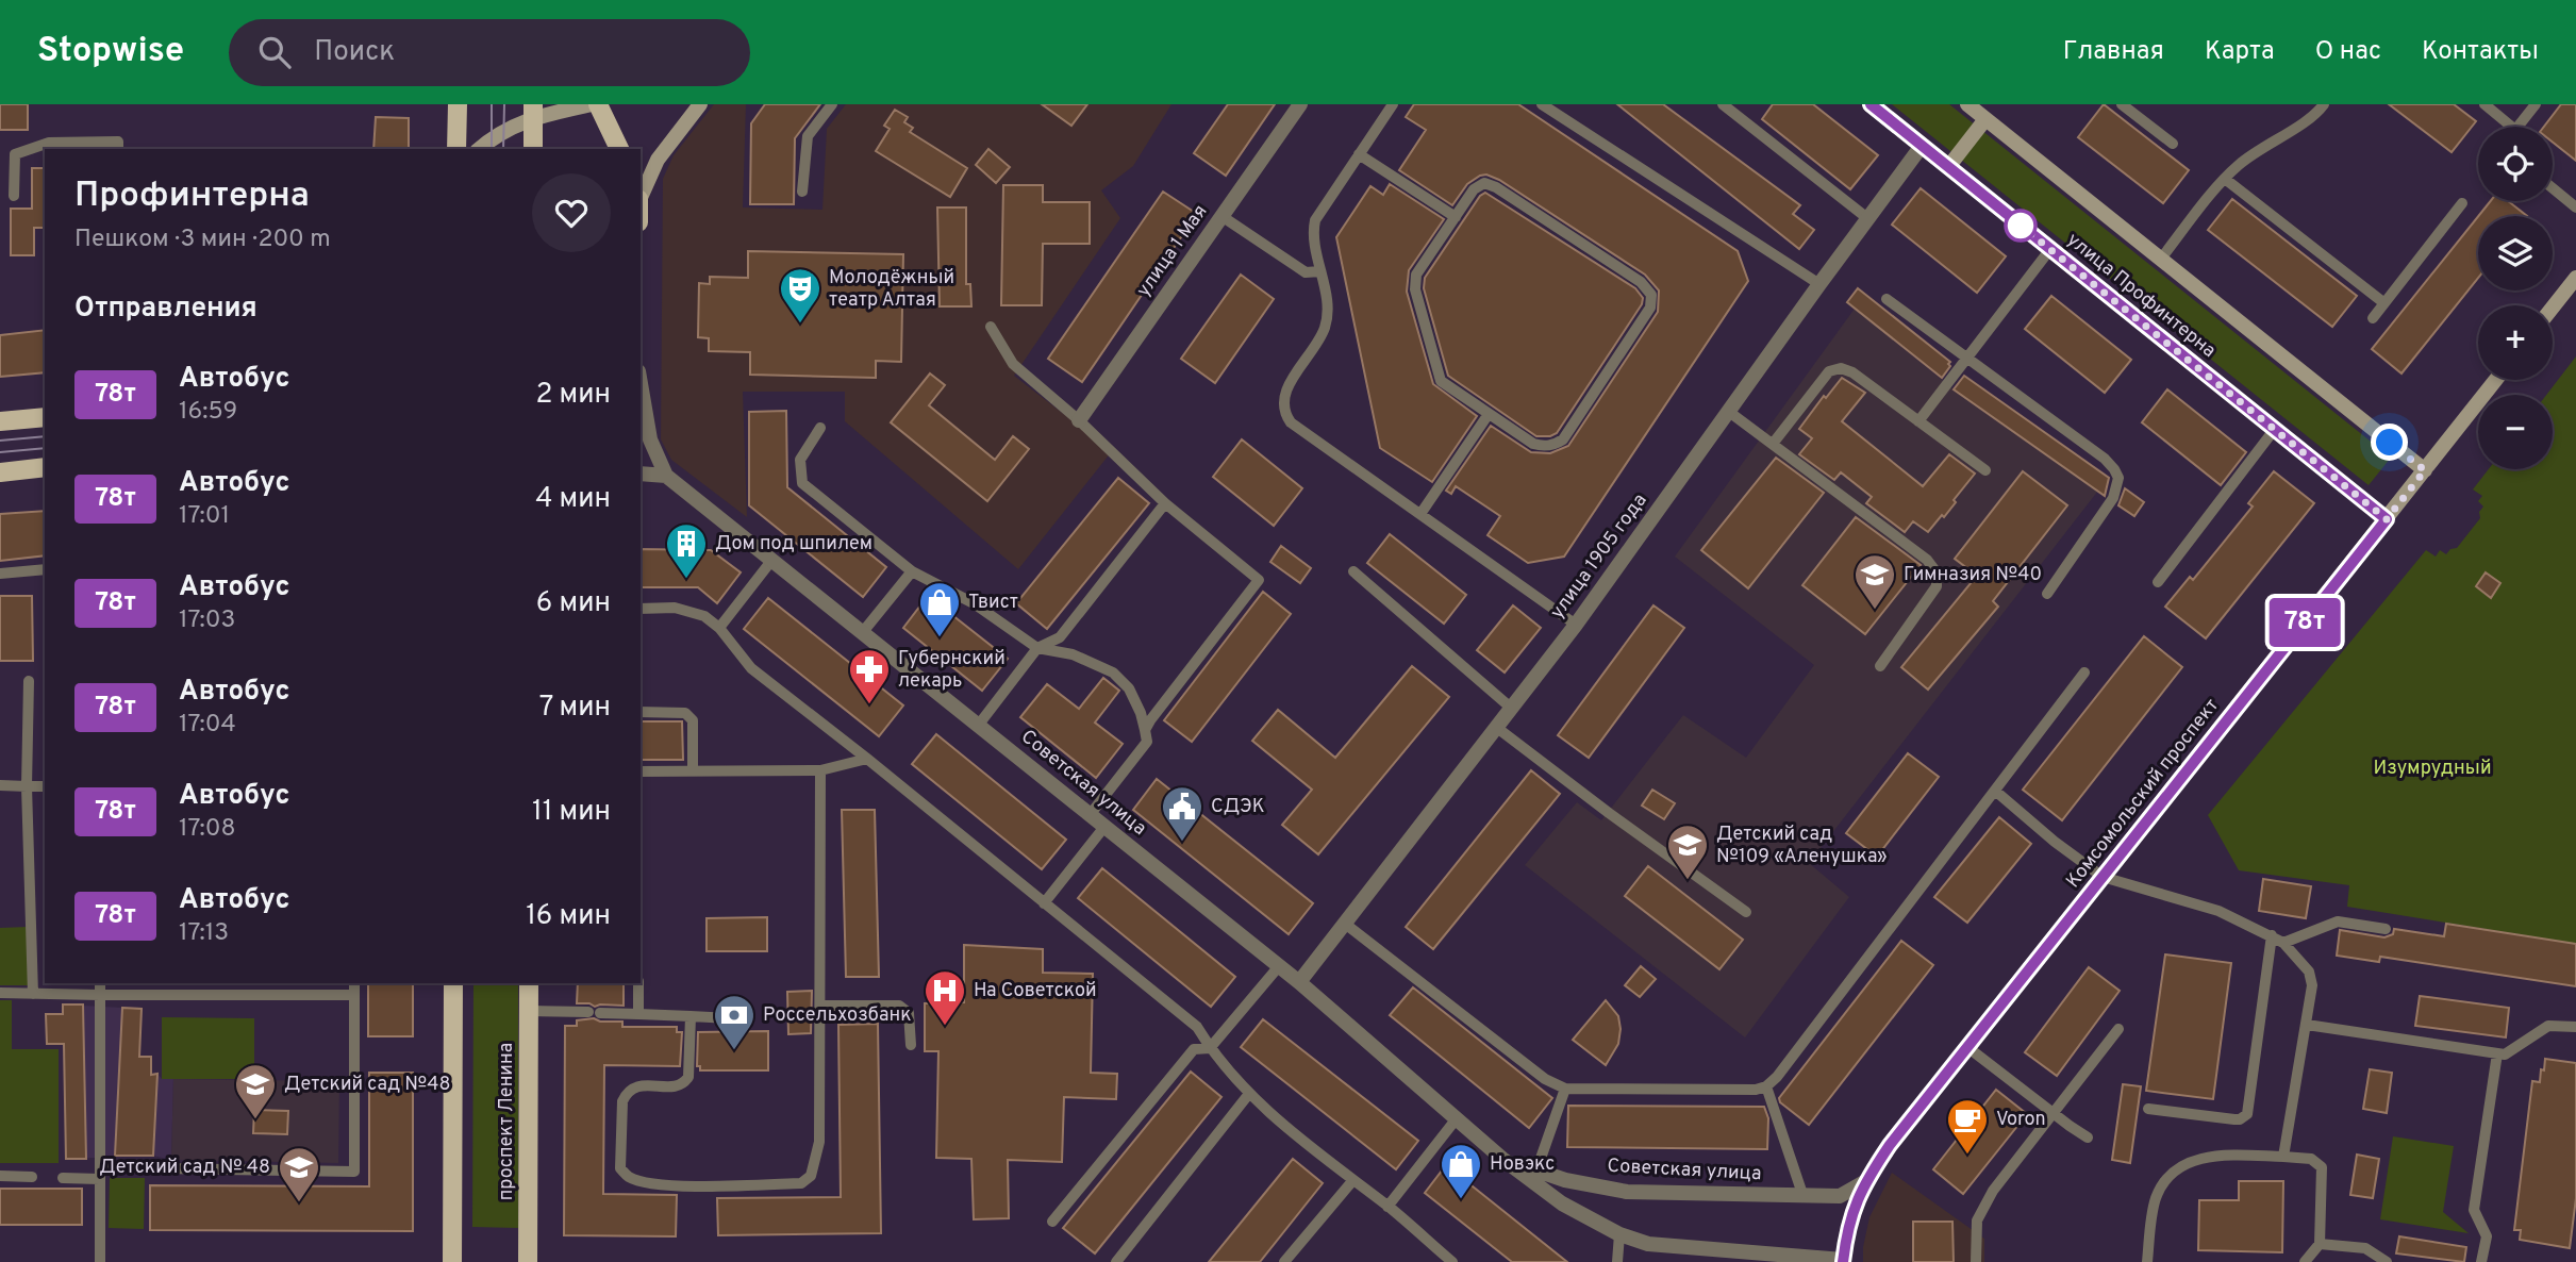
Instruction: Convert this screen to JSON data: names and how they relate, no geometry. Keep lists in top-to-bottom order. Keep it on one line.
{"streets":{"main road":["улица Профинтерна","Комсомольский проспект","проспект Ленина"],"street":["улица 1 Мая","улица 1905 года","Советская улица"]},"crossings":[["улица Профинтерна","улица 1905 года"],["улица Профинтерна","Комсомольский проспект"],["улица 1905 года","Советская улица"],["Советская улица","Комсомольский проспект"]],"parks":["Изумрудный"],"places":{"theatre":["Молодёжный театр Алтая"],"building":["Дом под шпилем"],"school or university":["Гимназия №40","Детский сад №109 «Аленушка»","Детский сад №48","Детский сад № 48"],"shop":["Твист","Новэкс"],"pharmacy":["Губернский лекарь"],"public building":["СДЭК"],"hospital":["На Советской"],"bank":["Россельхозбанк"],"cafe":["Voron"]},"lines":["bus line 78т"],"page":{"header":"Stopwise","search":"Поиск","nav":["Главная","Карта","О нас","Контакты"],"on_map":"78т","map_buttons":["+","−"],"heading":[["Профинтерна","Пешком · 3 мин · 200 m"],"Отправления"],"list":[{"mark":"78т","name":"Автобус","note":"16:59","value":"2 мин"},{"mark":"78т","name":"Автобус","note":"17:01","value":"4 мин"},{"mark":"78т","name":"Автобус","note":"17:03","value":"6 мин"},{"mark":"78т","name":"Автобус","note":"17:04","value":"7 мин"},{"mark":"78т","name":"Автобус","note":"17:08","value":"11 мин"},{"mark":"78т","name":"Автобус","note":"17:13","value":"16 мин"}]}}
